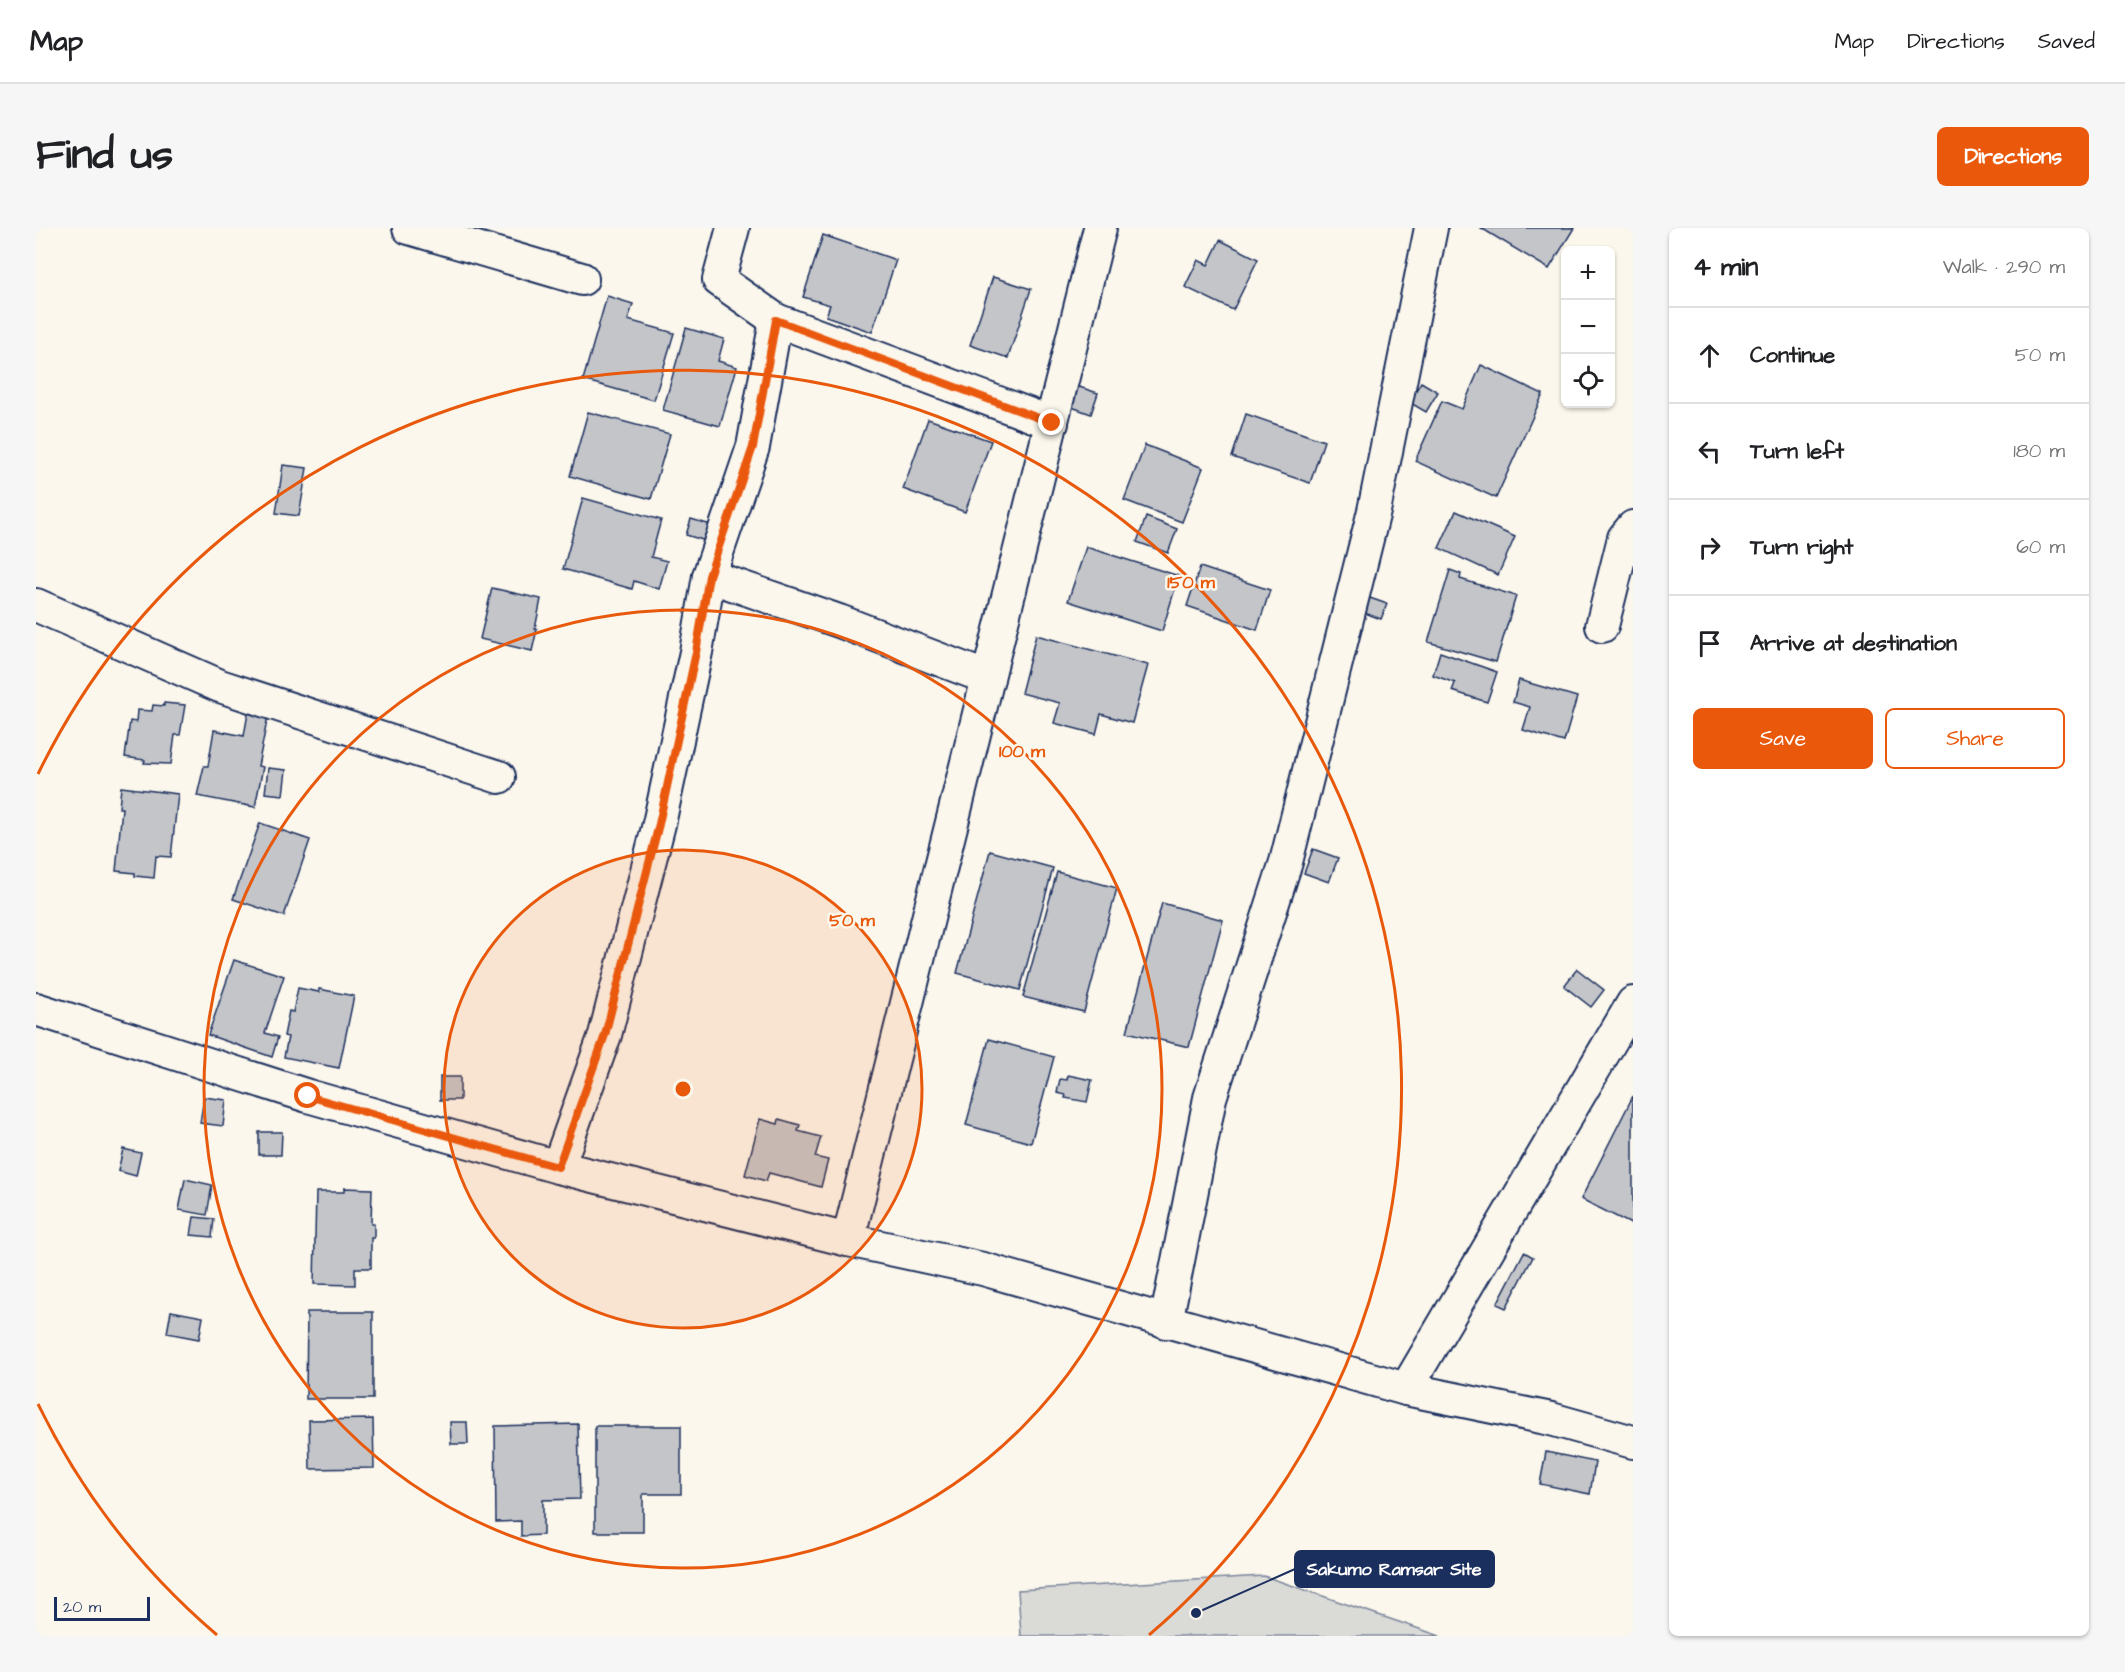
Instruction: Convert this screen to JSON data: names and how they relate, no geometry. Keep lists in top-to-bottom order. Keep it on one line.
{"places":["Sakumo Ramsar Site"],"scale_bar":"20 m","page":{"header":"Map","nav":["Map","Directions","Saved"],"title":"Find us","buttons":["Directions",["Save","Share"]],"heading":["4 min","Walk · 290 m"],"map_buttons":["+","−"],"list":[["Continue","50 m"],["Turn left","180 m"],["Turn right","60 m"],"Arrive at destination"],"scale":"20 m"},"rings":["150 m","100 m","50 m"]}
